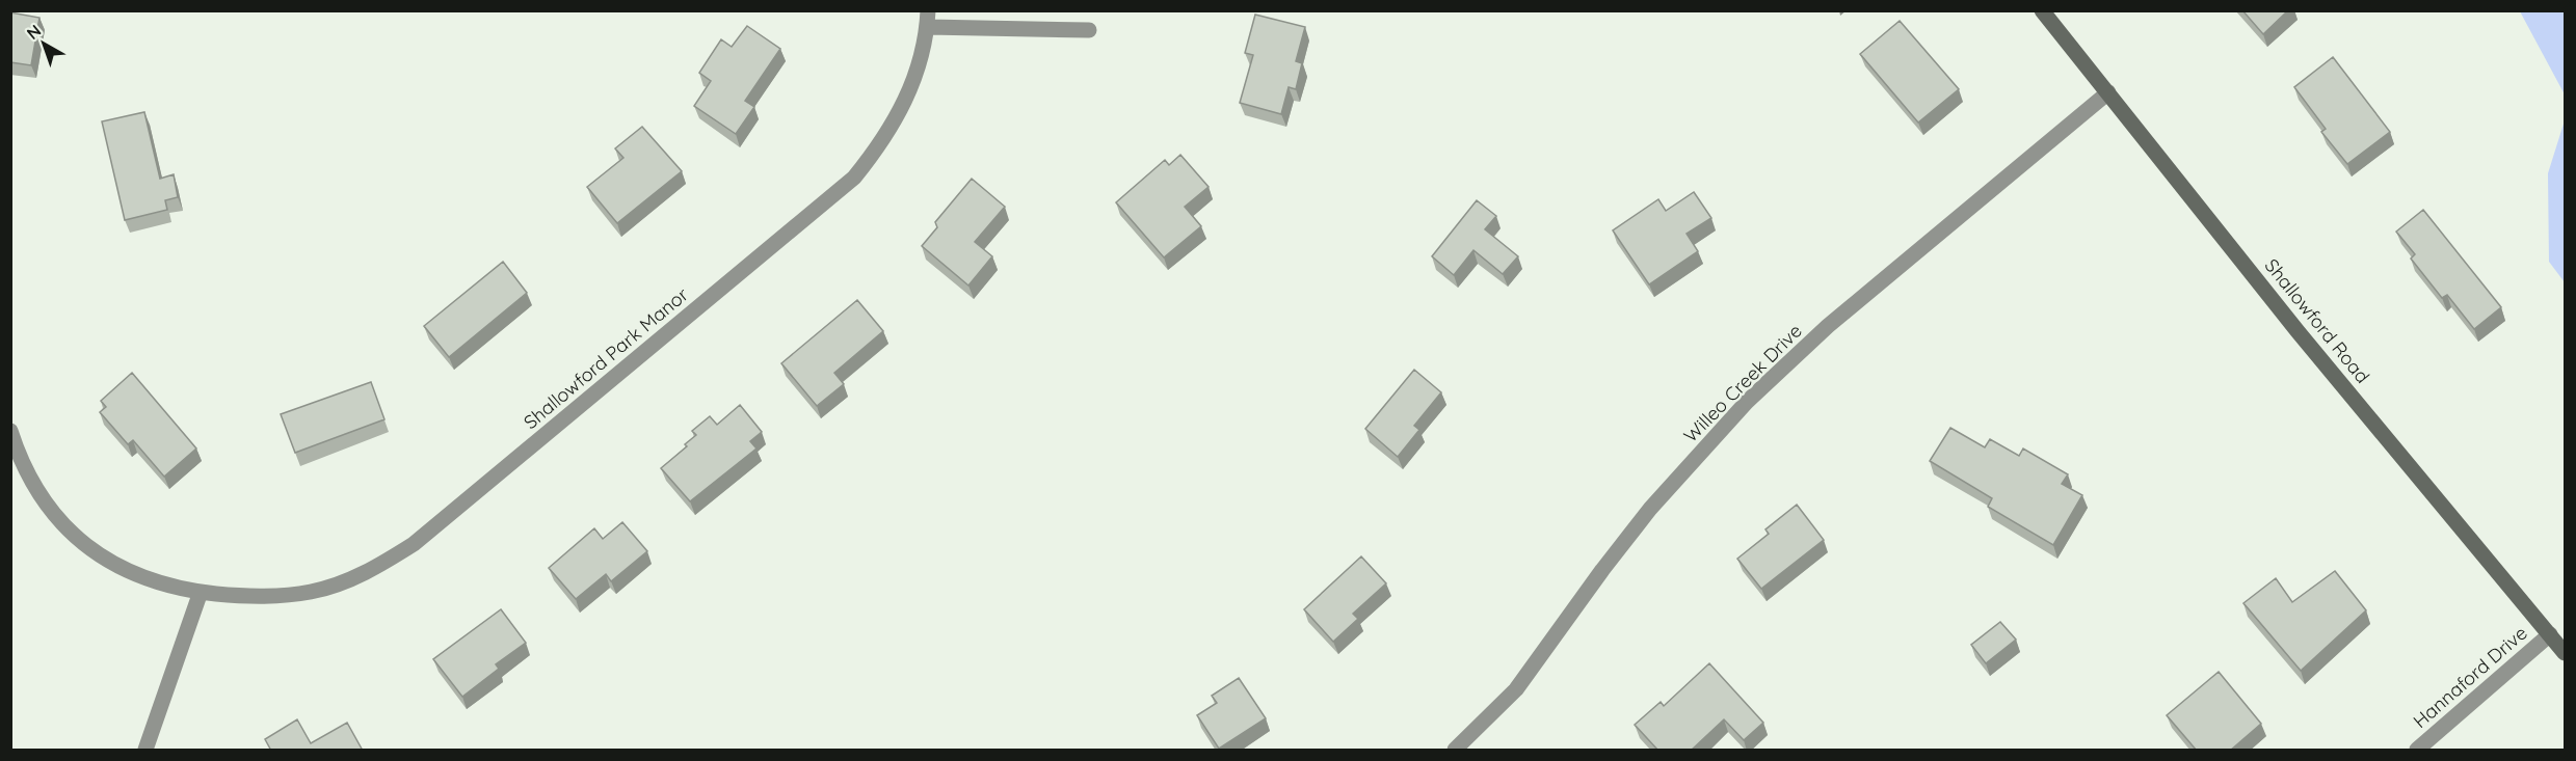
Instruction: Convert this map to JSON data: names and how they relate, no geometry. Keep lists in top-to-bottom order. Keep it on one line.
{"streets":{"street":["Shallowford Road","Shallowford Park Manor","Willeo Creek Drive","Hannaford Drive"]},"crossings":[["Shallowford Road","Willeo Creek Drive"],["Shallowford Road","Hannaford Drive"]],"north":"top left"}
